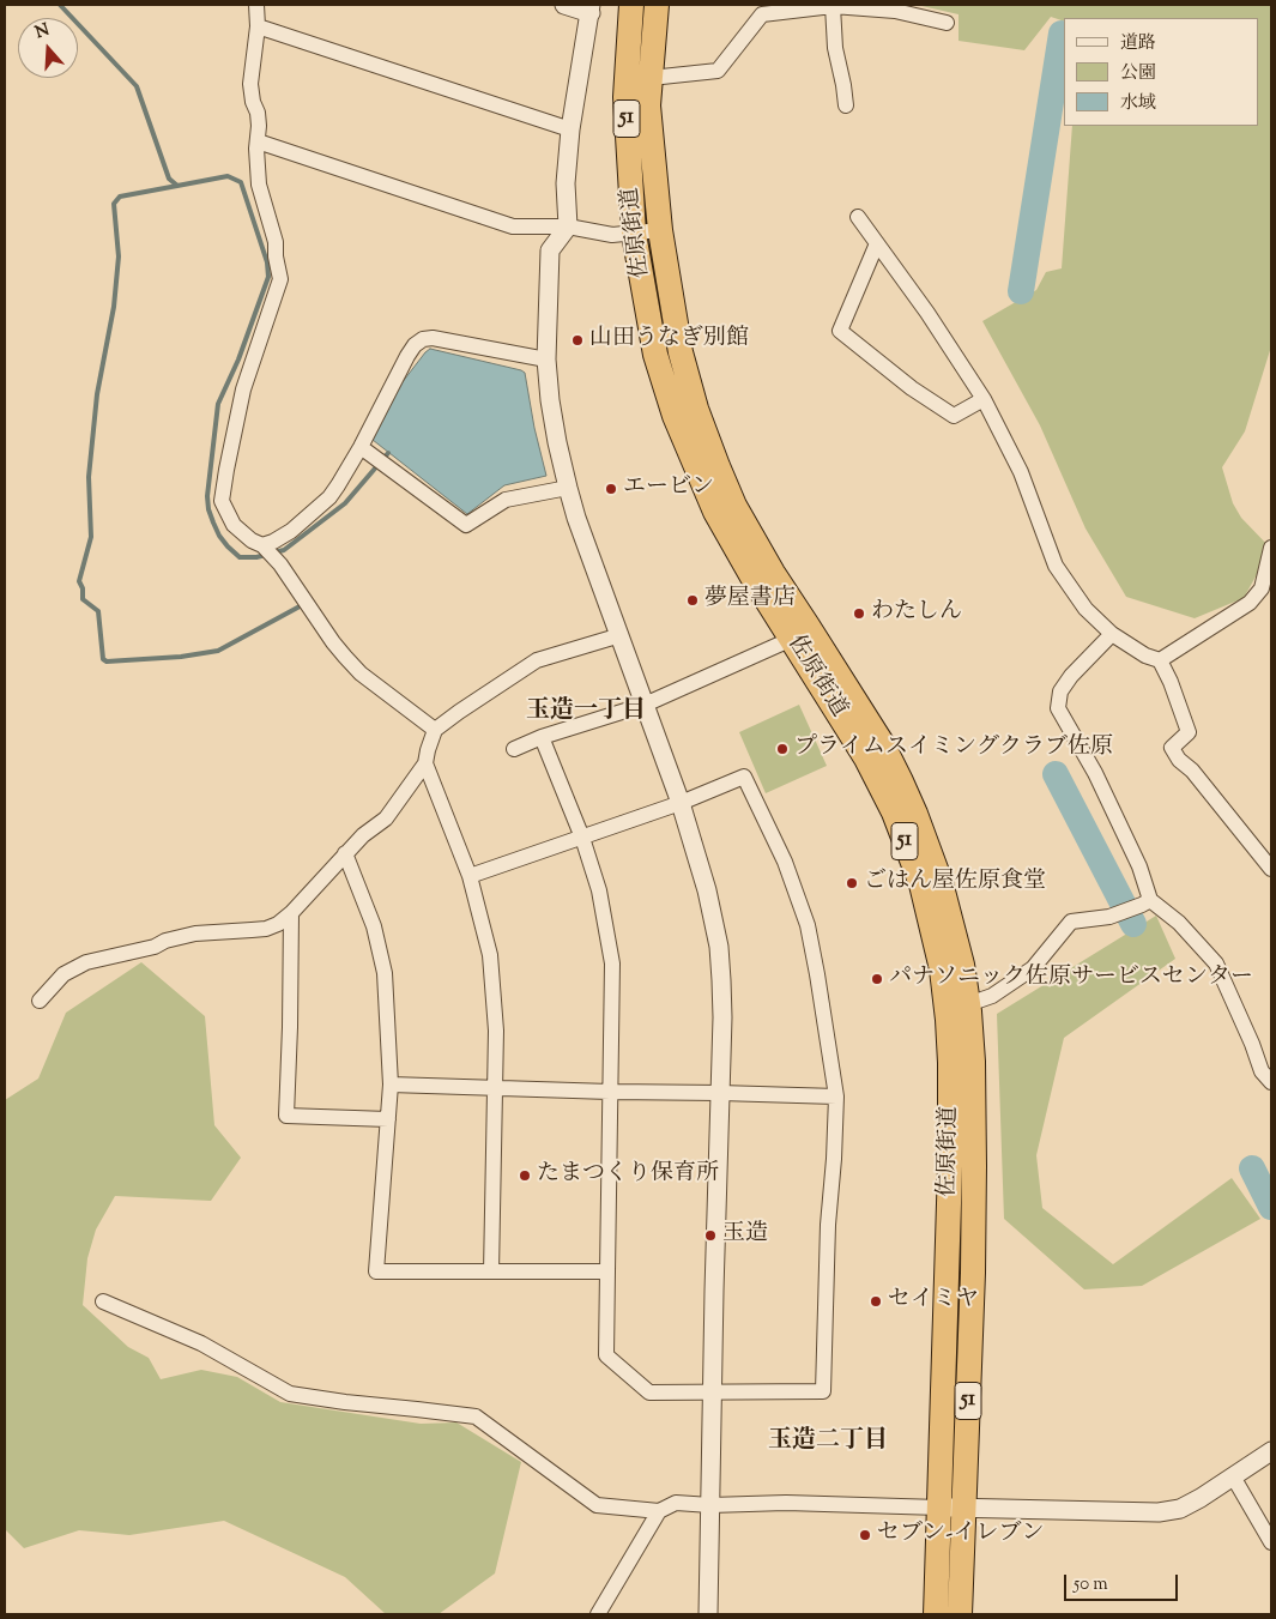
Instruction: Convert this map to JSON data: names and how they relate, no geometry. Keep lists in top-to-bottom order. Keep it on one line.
{"streets":{"highway":["51","佐原街道"]},"districts":["玉造一丁目","玉造二丁目"],"places":["山田うなぎ別館","エービン","夢屋書店","わたしん","プライムスイミングクラブ佐原","ごはん屋佐原食堂","パナソニック佐原サービスセンター","たまつくり保育所","玉造","セイミヤ","セブン-イレブン"],"legend":["道路","公園","水域"],"scale_bar":"50 m","north":"top"}
